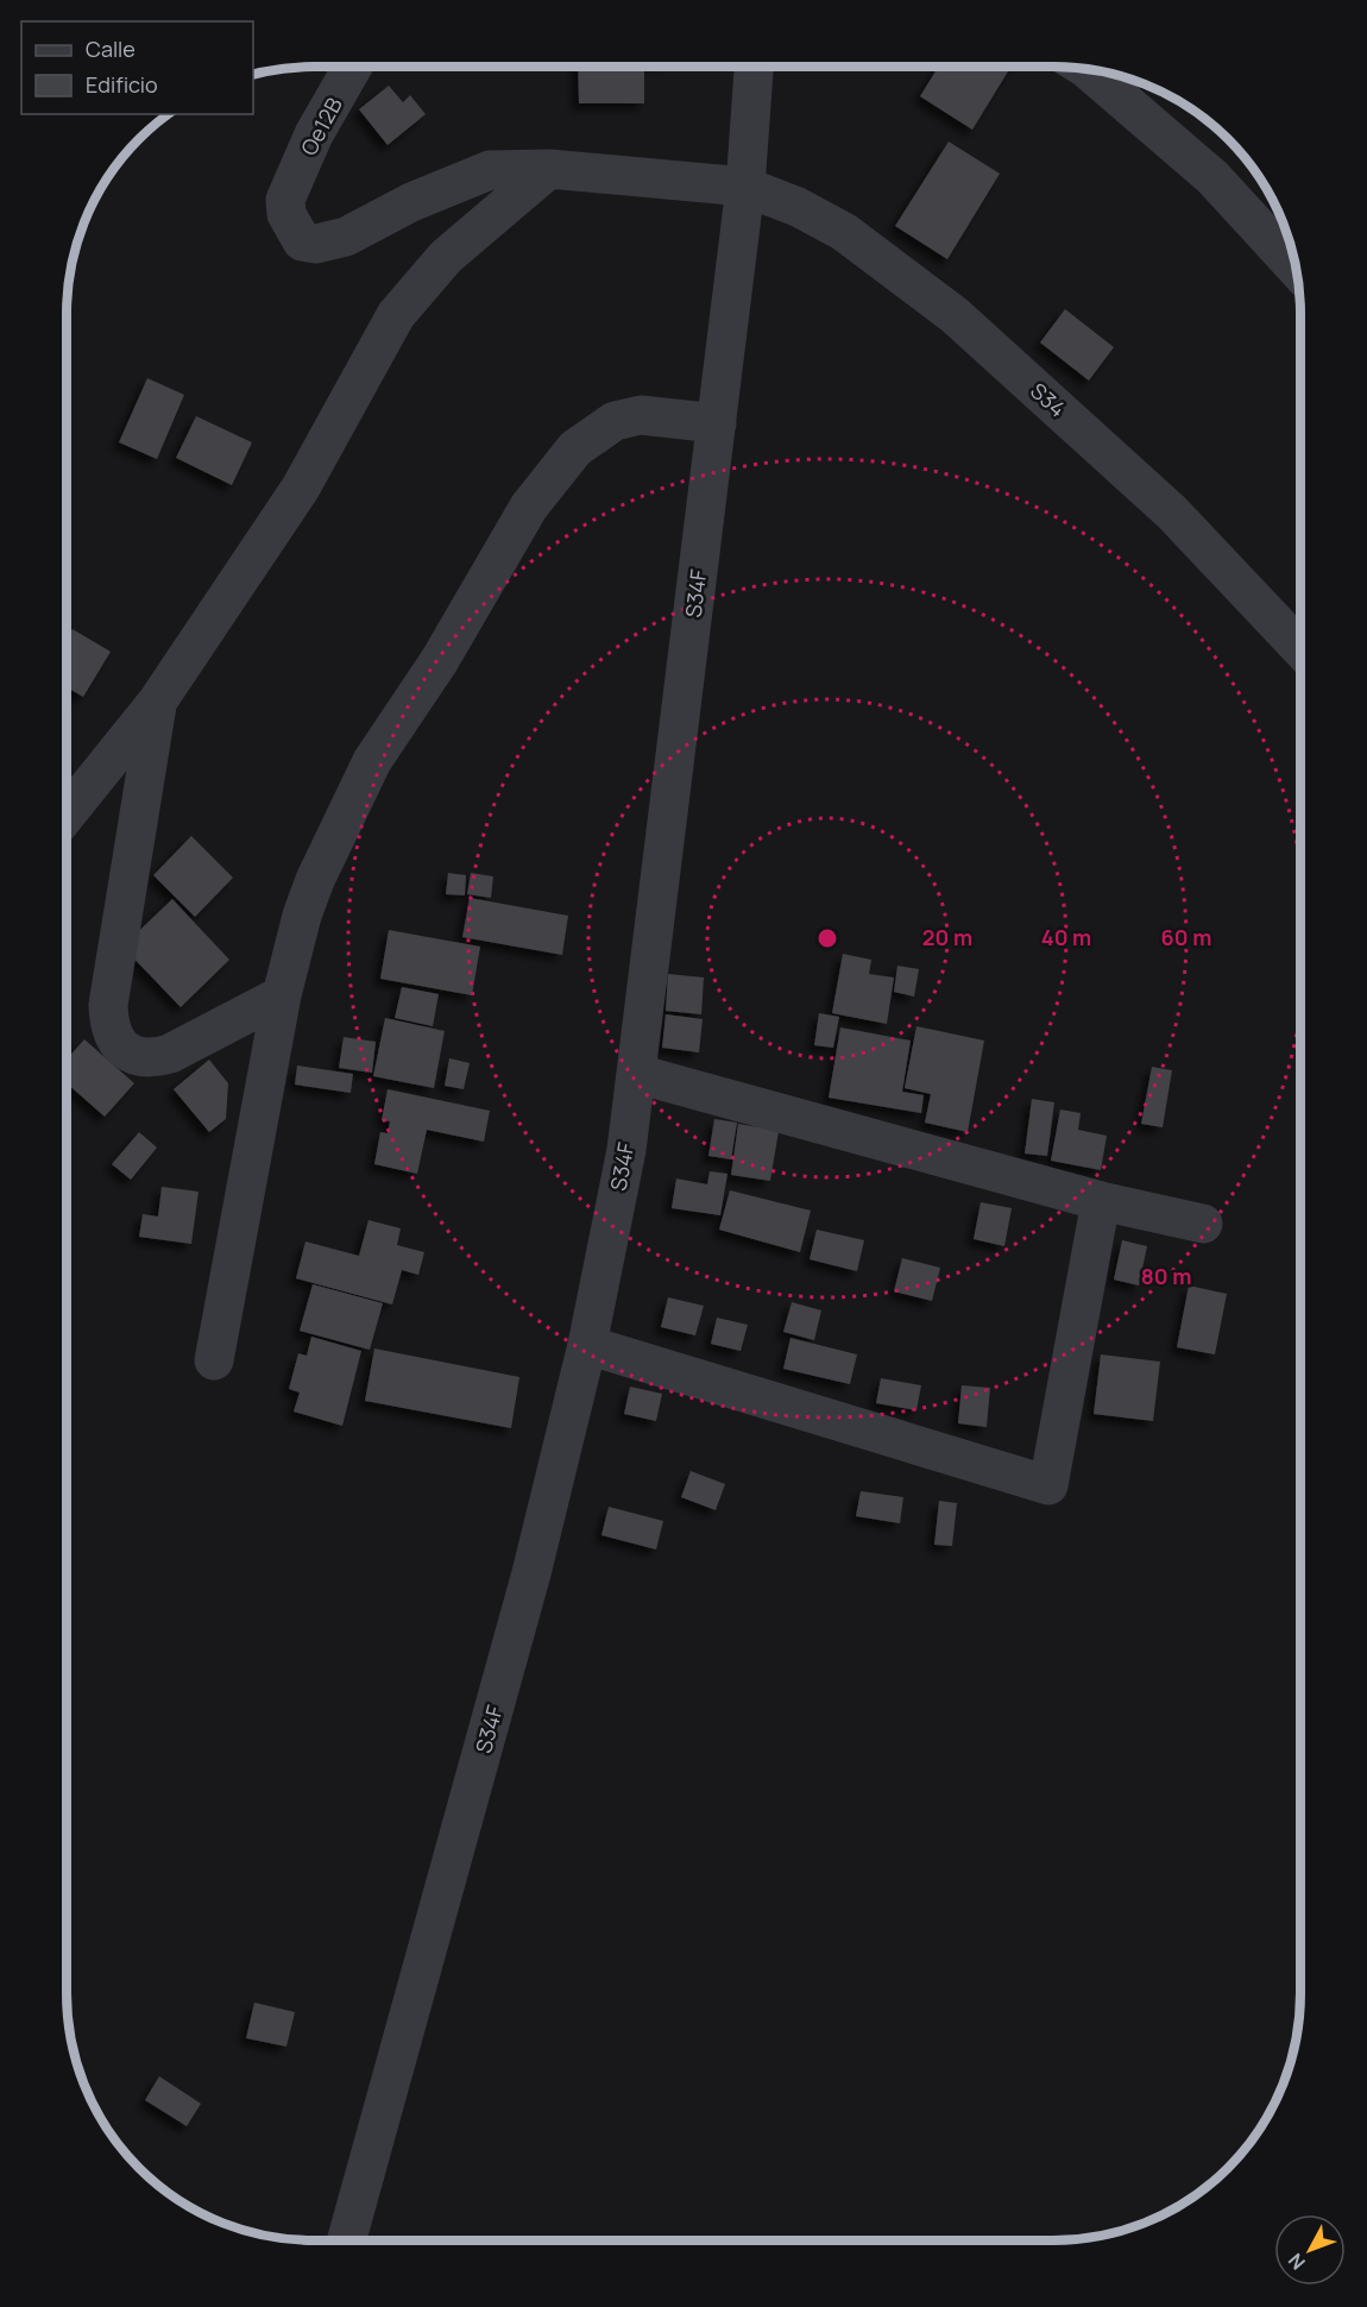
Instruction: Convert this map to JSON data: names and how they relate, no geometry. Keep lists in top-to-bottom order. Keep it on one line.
{"streets":{"street":["Oe12B","S34","S34F"]},"crossings":[["Oe12B","S34"],["S34","S34F"]],"legend":["Calle","Edificio"],"north":"bottom left","rings":["20 m","40 m","60 m","80 m"]}
